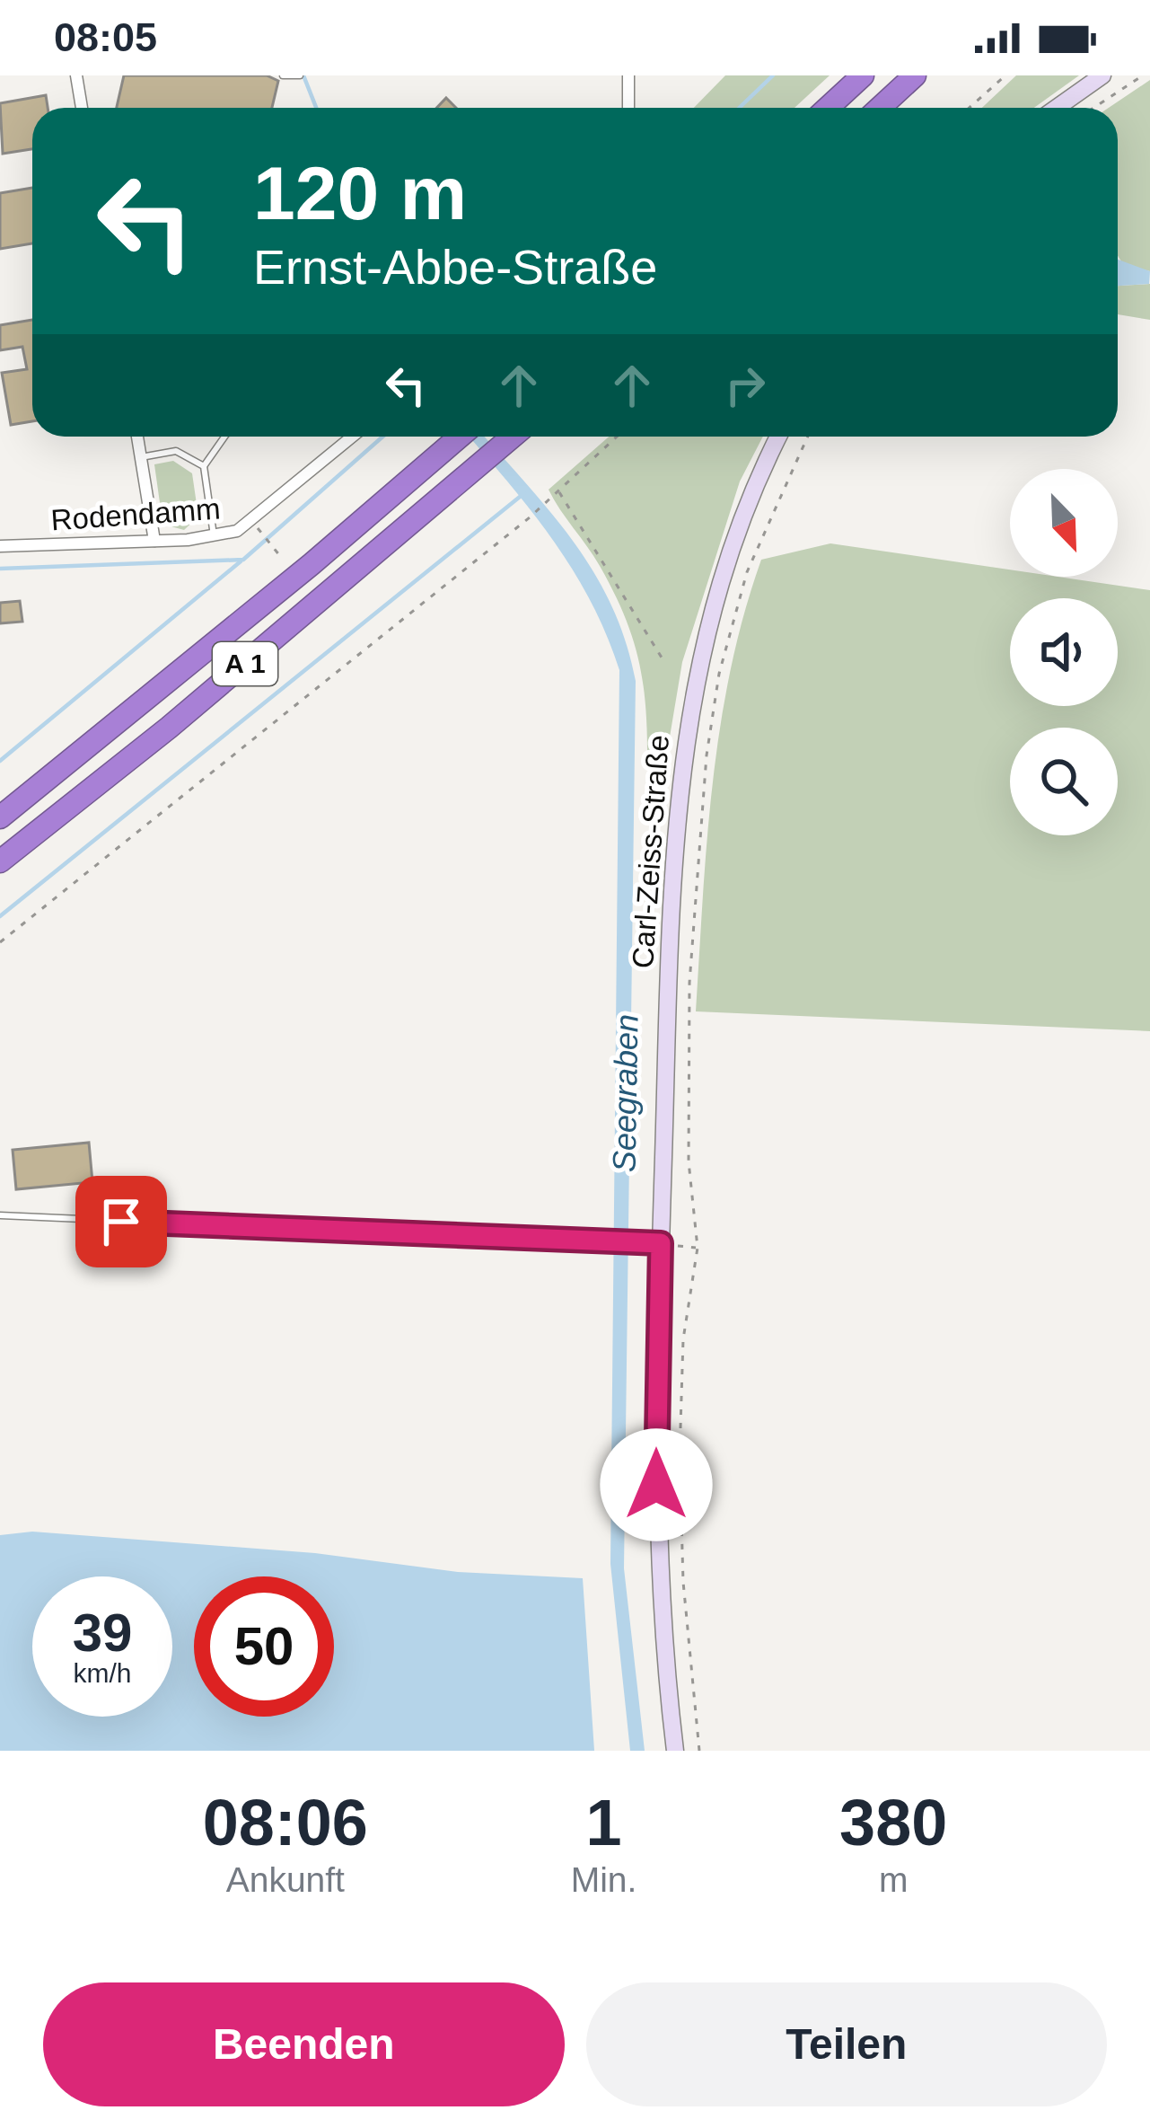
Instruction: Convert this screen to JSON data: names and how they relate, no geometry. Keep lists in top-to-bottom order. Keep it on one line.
{"streets":{"highway":["A 1"],"main road":["Carl-Zeiss-Straße"],"street":["Rodendamm"]},"water":["Seegraben"],"north":"bottom right","page":{"status":"08:05","turn":["120 m","Ernst-Abbe-Straße"],"speed":"39 km/h","limit":"50","eta":["08:06","Ankunft","1","Min.","380","m"],"buttons":["Beenden","Teilen"]}}
